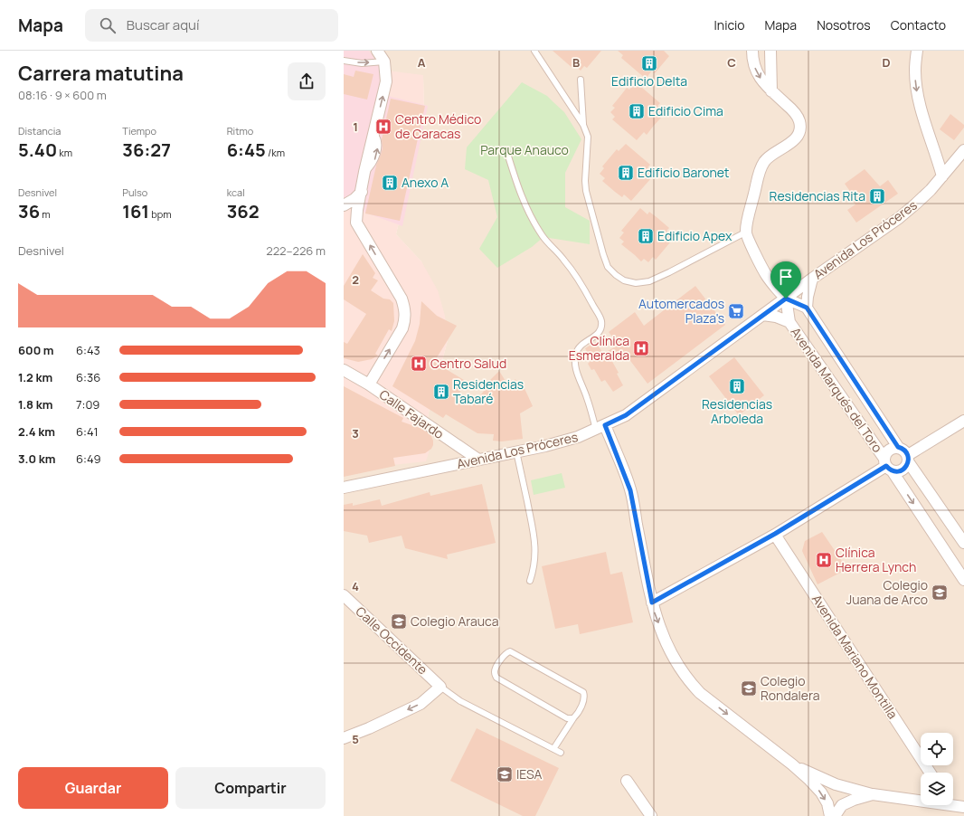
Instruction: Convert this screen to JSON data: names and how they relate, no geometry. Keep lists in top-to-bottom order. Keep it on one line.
{"streets":{"street":["Avenida Los Próceres","Avenida Marqués del Toro","Calle Fajardo","Calle Occidente","Avenida Mariano Montilla"]},"crossings":[["Avenida Los Próceres","Avenida Marqués del Toro"],["Avenida Los Próceres","Calle Fajardo"]],"parks":["Parque Anauco"],"places":{"building":["Edificio Delta","Edificio Cima","Edificio Baronet","Anexo A","Residencias Rita","Edificio Apex","Residencias Arboleda","Residencias Tabaré"],"hospital":["Centro Médico de Caracas","Clínica Esmeralda","Centro Salud","Clínica Herrera Lynch"],"supermarket":["Automercados Plaza's"],"school or university":["Colegio Juana de Arco","Colegio Arauca","Colegio Rondalera","IESA"]},"page":{"header":"Mapa","search":"Buscar aquí","nav":["Inicio","Mapa","Nosotros","Contacto"],"heading":["Carrera matutina","08:16 · 9 × 600 m"],"stats":[["Distancia","5.40 km"],["Tiempo","36:27"],["Ritmo","6:45 /km"],["Desnivel","36 m"],["Pulso","161 bpm"],["kcal","362"]],"chart":["Desnivel","222–226 m"],"list":[{"name":"600 m","note":"6:43"},{"name":"1.2 km","note":"6:36"},{"name":"1.8 km","note":"7:09"},{"name":"2.4 km","note":"6:41"},{"name":"3.0 km","note":"6:49"}],"buttons":["Guardar","Compartir"]},"grid":{"columns":["A","B","C","D"],"rows":["1","2","3","4","5"]}}
